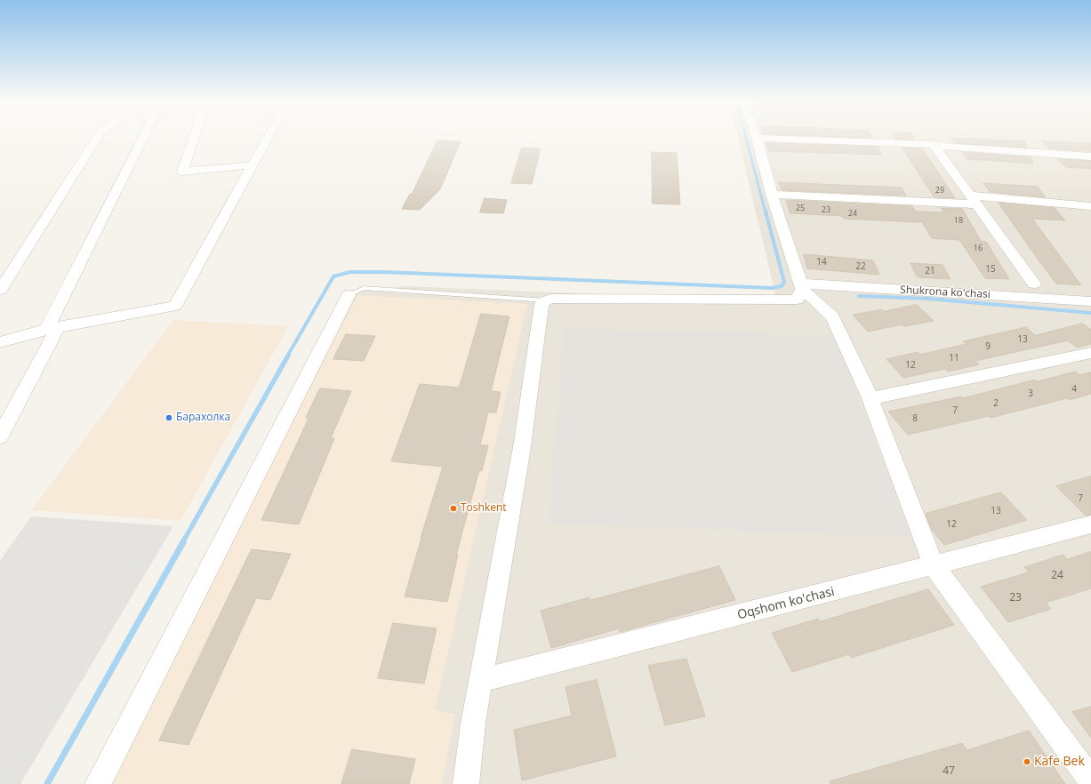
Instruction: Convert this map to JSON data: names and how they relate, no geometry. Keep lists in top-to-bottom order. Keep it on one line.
{"streets":{"street":["Shukrona ko'chasi","Oqshom ko'chasi"]},"places":["Барахолка","Toshkent","Kafe Bek"],"house_numbers":["29","25","23","24","18","16","14","22","15","21","13","9","11","12","4","3","2","7","8","7","13","12","24","23","47"]}
